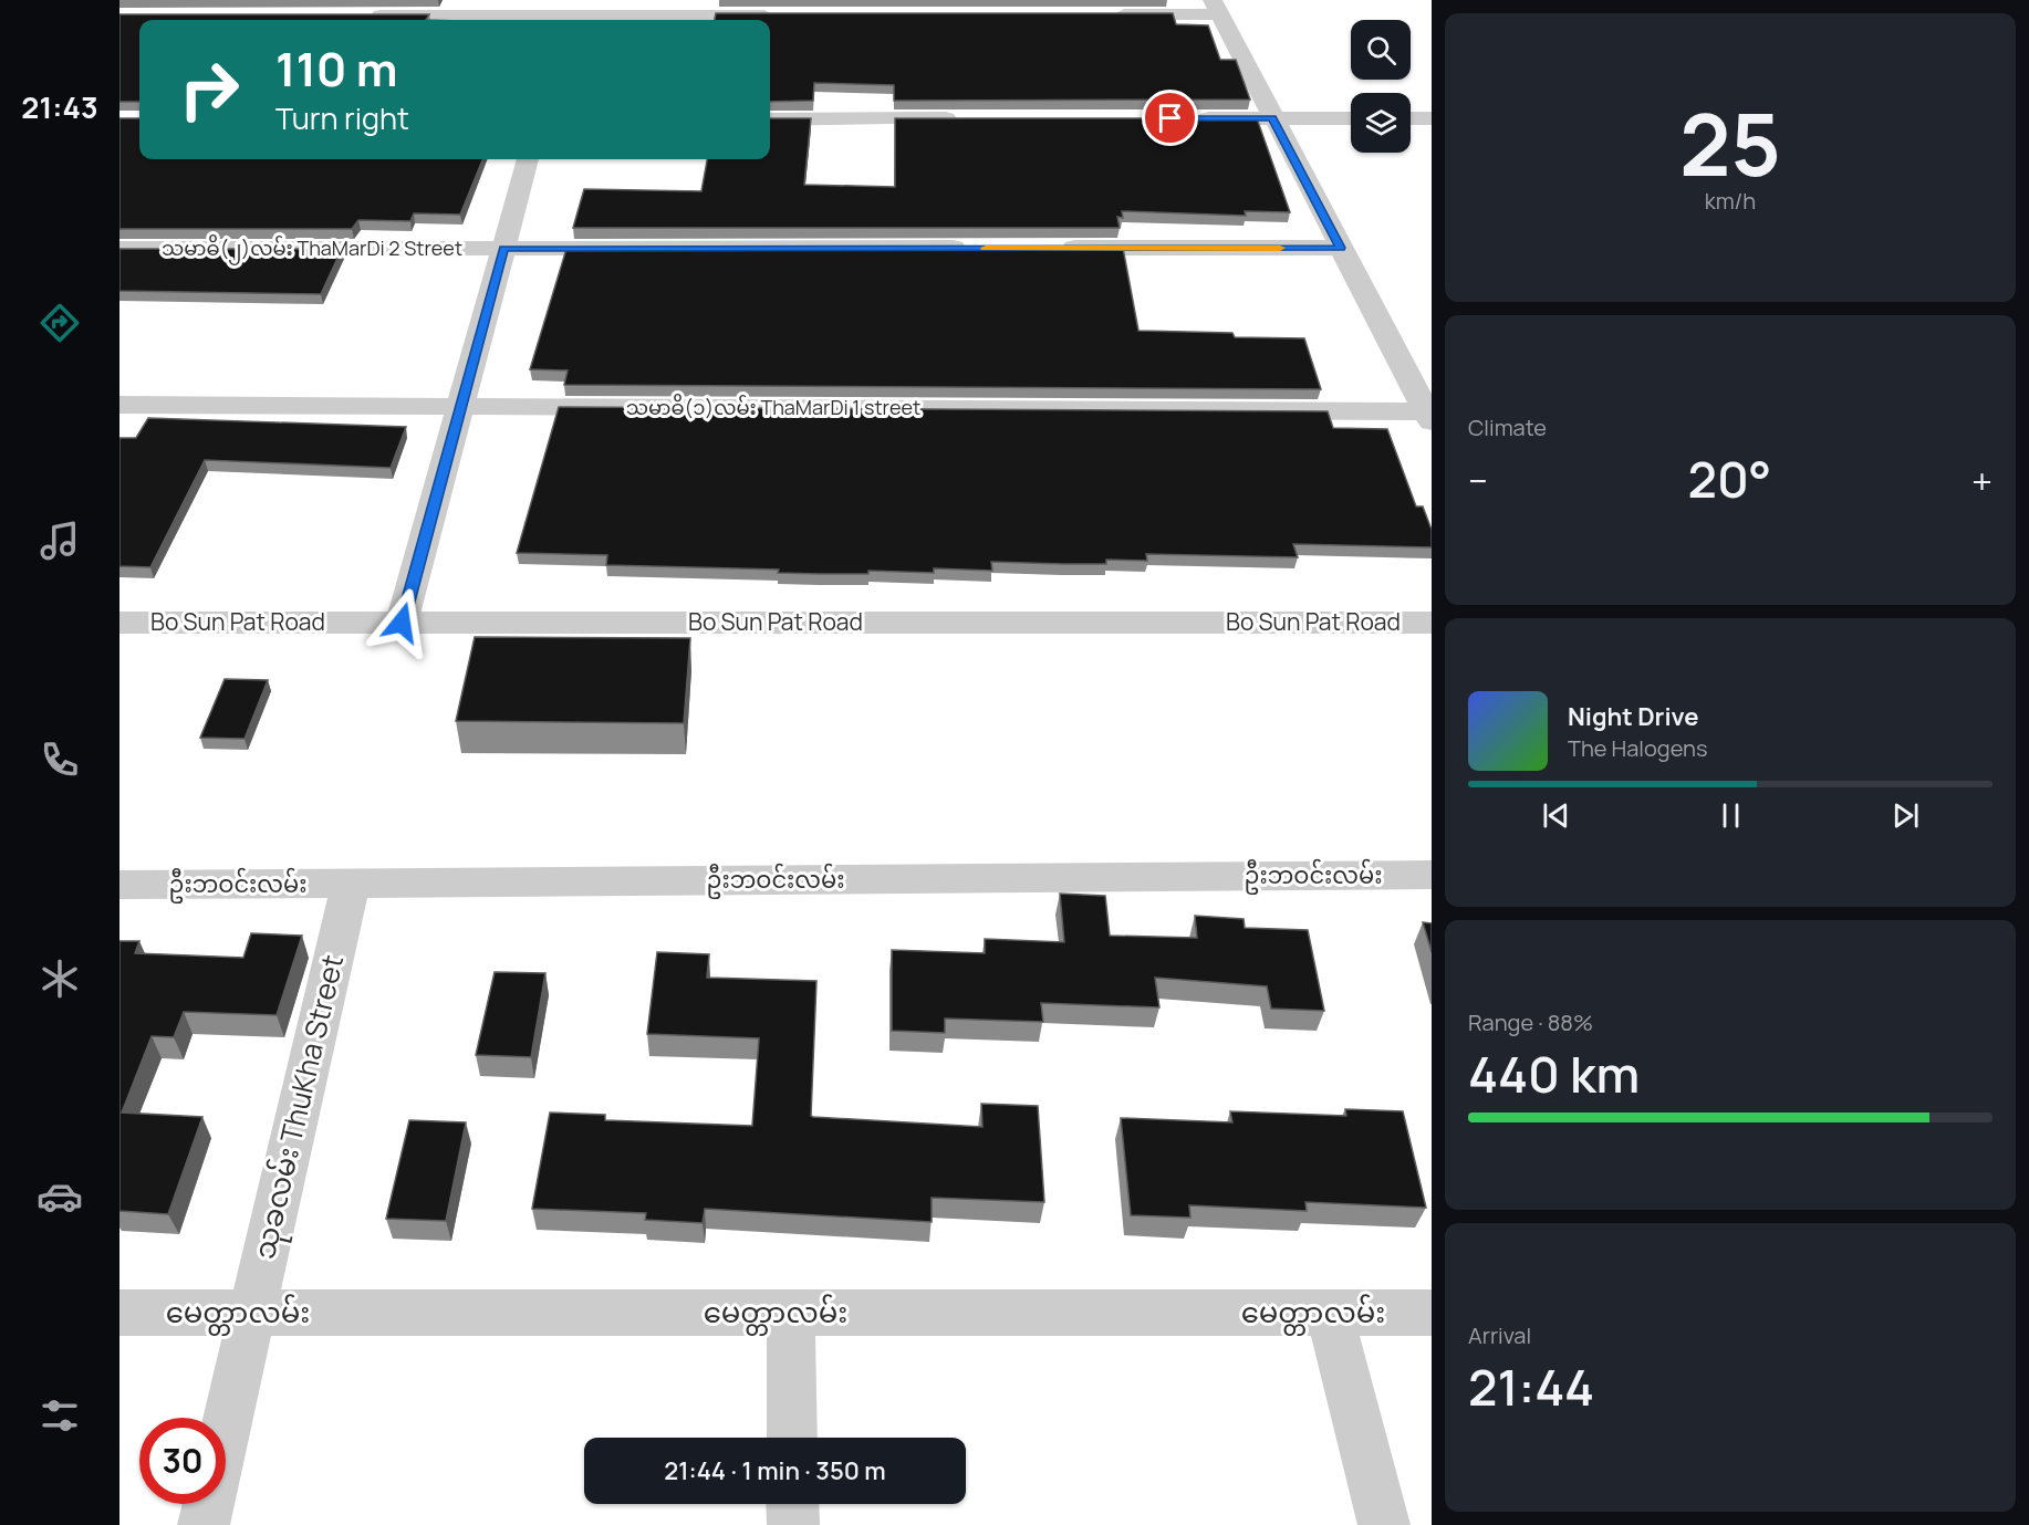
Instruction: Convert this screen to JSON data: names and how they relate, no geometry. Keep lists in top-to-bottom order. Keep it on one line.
{"streets":{"street":["သမာဓိ(၂)လမ်း ThaMarDi 2 Street","သမာဓိ(၁)လမ်း ThaMarDi 1 street","Bo Sun Pat Road","ဦးဘဝင်းလမ်း","သုခလမ်း ThuKha Street","မေတ္တာလမ်း"]},"crossings":[["ဦးဘဝင်းလမ်း","သုခလမ်း ThuKha Street"],["သုခလမ်း ThuKha Street","မေတ္တာလမ်း"]],"page":{"tabs":"21:43","tile":[["25","km/h"],"Climate",["Range · 88%","440 km"],["Arrival","21:44"]],"turn":["110 m","Turn right"],"heat":["−","20°","+"],"song":["Night Drive","The Halogens"],"limit":"30","trip":"21:44 · 1 min · 350 m"}}
